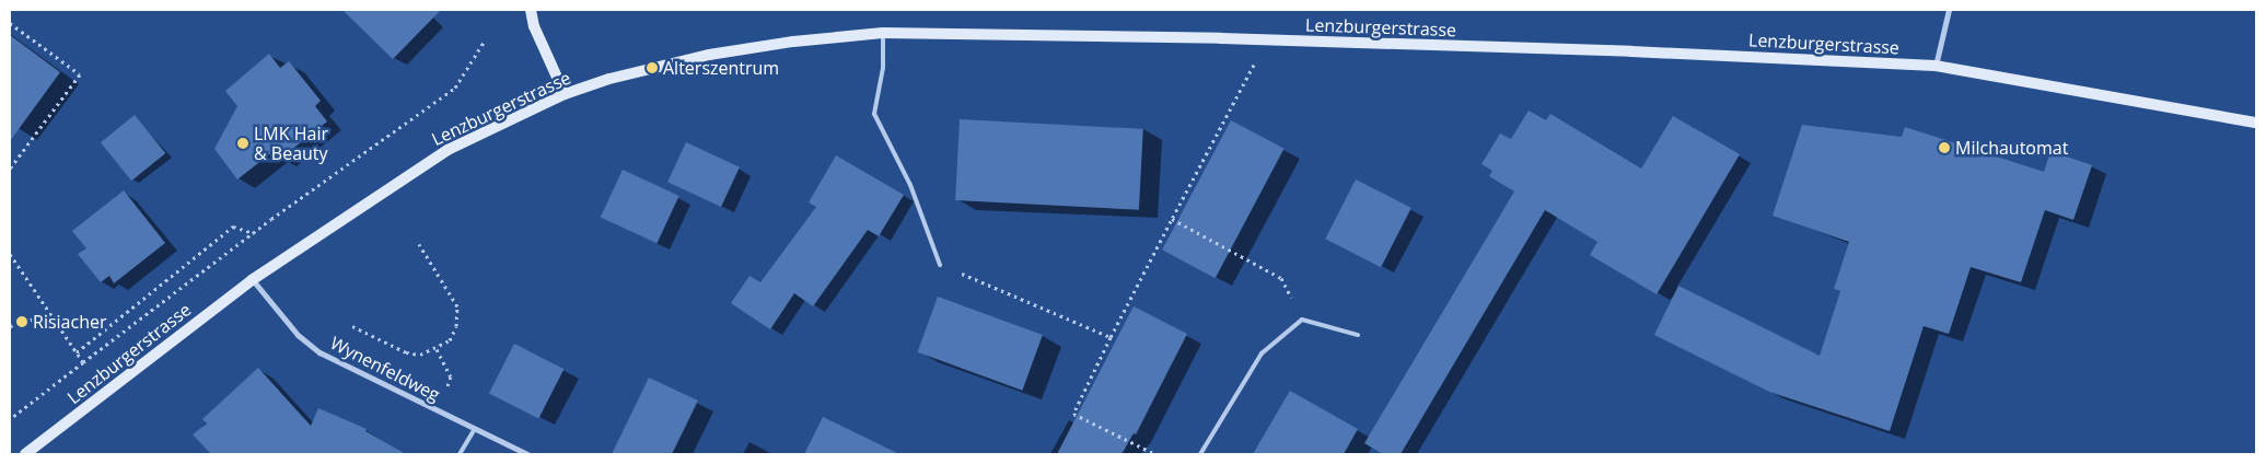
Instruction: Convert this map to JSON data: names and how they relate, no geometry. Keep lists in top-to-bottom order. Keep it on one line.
{"streets":{"main road":["Lenzburgerstrasse"],"street":["Wynenfeldweg"]},"crossings":[["Lenzburgerstrasse","Wynenfeldweg"]],"places":["Alterszentrum","LMK Hair & Beauty","Milchautomat","Risiacher"]}
